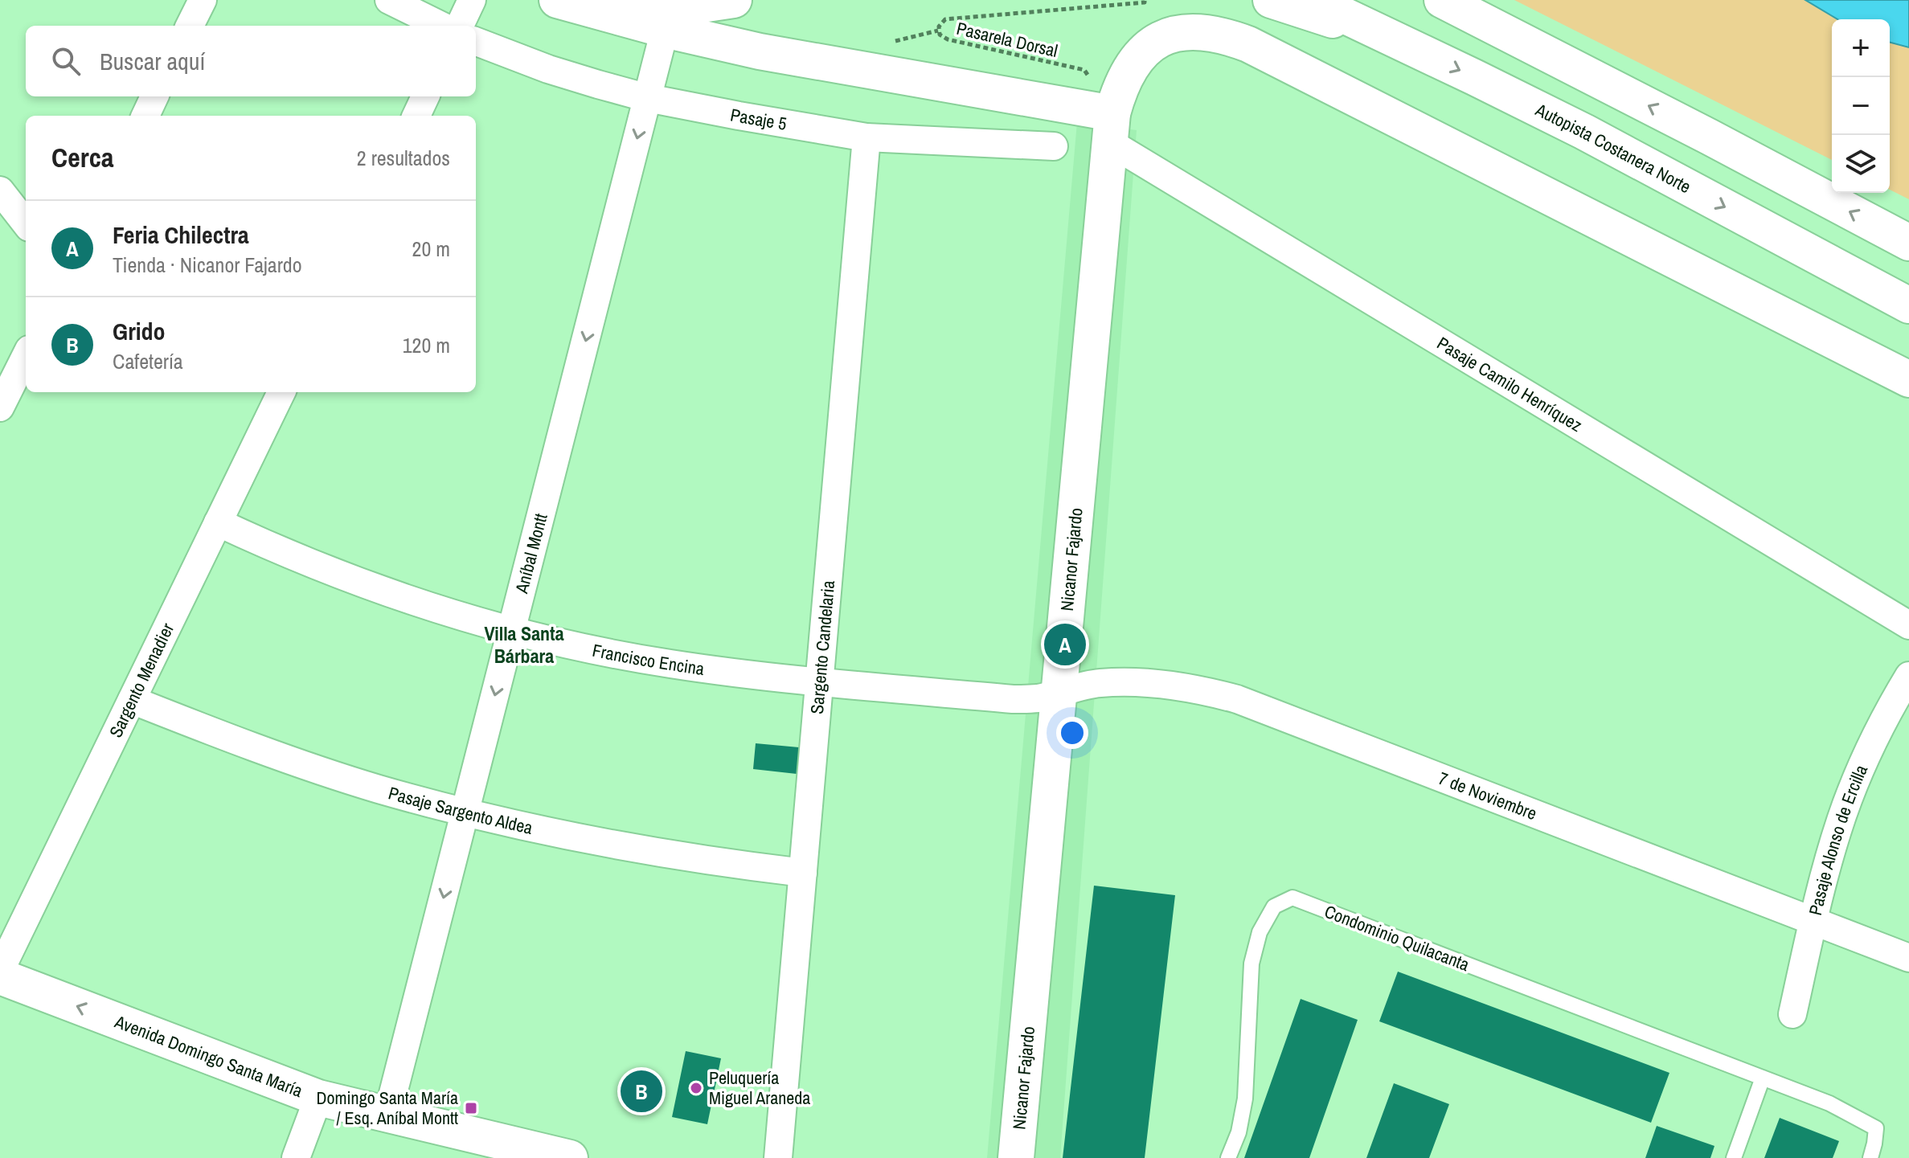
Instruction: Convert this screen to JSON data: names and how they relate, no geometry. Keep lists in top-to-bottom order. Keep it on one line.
{"streets":{"main road":["Autopista Costanera Norte","Nicanor Fajardo","Avenida Domingo Santa María"],"street":["Pasaje 5","Pasaje Camilo Henríquez","Aníbal Montt","Sargento Candelaria","Francisco Encina","Sargento Menadier","7 de Noviembre","Pasaje Sargento Aldea","Pasaje Alonso de Ercilla"],"lane":["Condominio Quilacanta"],"path":["Pasarela Dorsal"]},"crossings":[["Pasarela Dorsal","Pasaje Camilo Henríquez"],["Pasarela Dorsal","Nicanor Fajardo"],["Pasaje 5","Aníbal Montt"],["Pasaje 5","Sargento Candelaria"],["Pasaje Camilo Henríquez","Nicanor Fajardo"],["Aníbal Montt","Francisco Encina"],["Aníbal Montt","Pasaje Sargento Aldea"],["Aníbal Montt","Avenida Domingo Santa María"],["Nicanor Fajardo","Francisco Encina"],["Nicanor Fajardo","7 de Noviembre"],["Sargento Candelaria","Francisco Encina"],["Sargento Candelaria","Pasaje Sargento Aldea"],["Francisco Encina","Sargento Menadier"],["Francisco Encina","7 de Noviembre"],["Sargento Menadier","Pasaje Sargento Aldea"],["7 de Noviembre","Pasaje Alonso de Ercilla"]],"one_way":["Aníbal Montt","Avenida Domingo Santa María"],"districts":["Villa Santa Bárbara"],"places":{"other":["Peluquería Miguel Araneda"],"transit":["Domingo Santa María / Esq. Aníbal Montt"]},"page":{"map_buttons":["+","−"],"search":"Buscar aquí","heading":["Cerca","2 resultados"],"list":[{"mark":"A","name":"Feria Chilectra","note":"Tienda · Nicanor Fajardo","value":"20 m"},{"mark":"B","name":"Grido","note":"Cafetería","value":"120 m"}],"pins":["A","B"]}}
